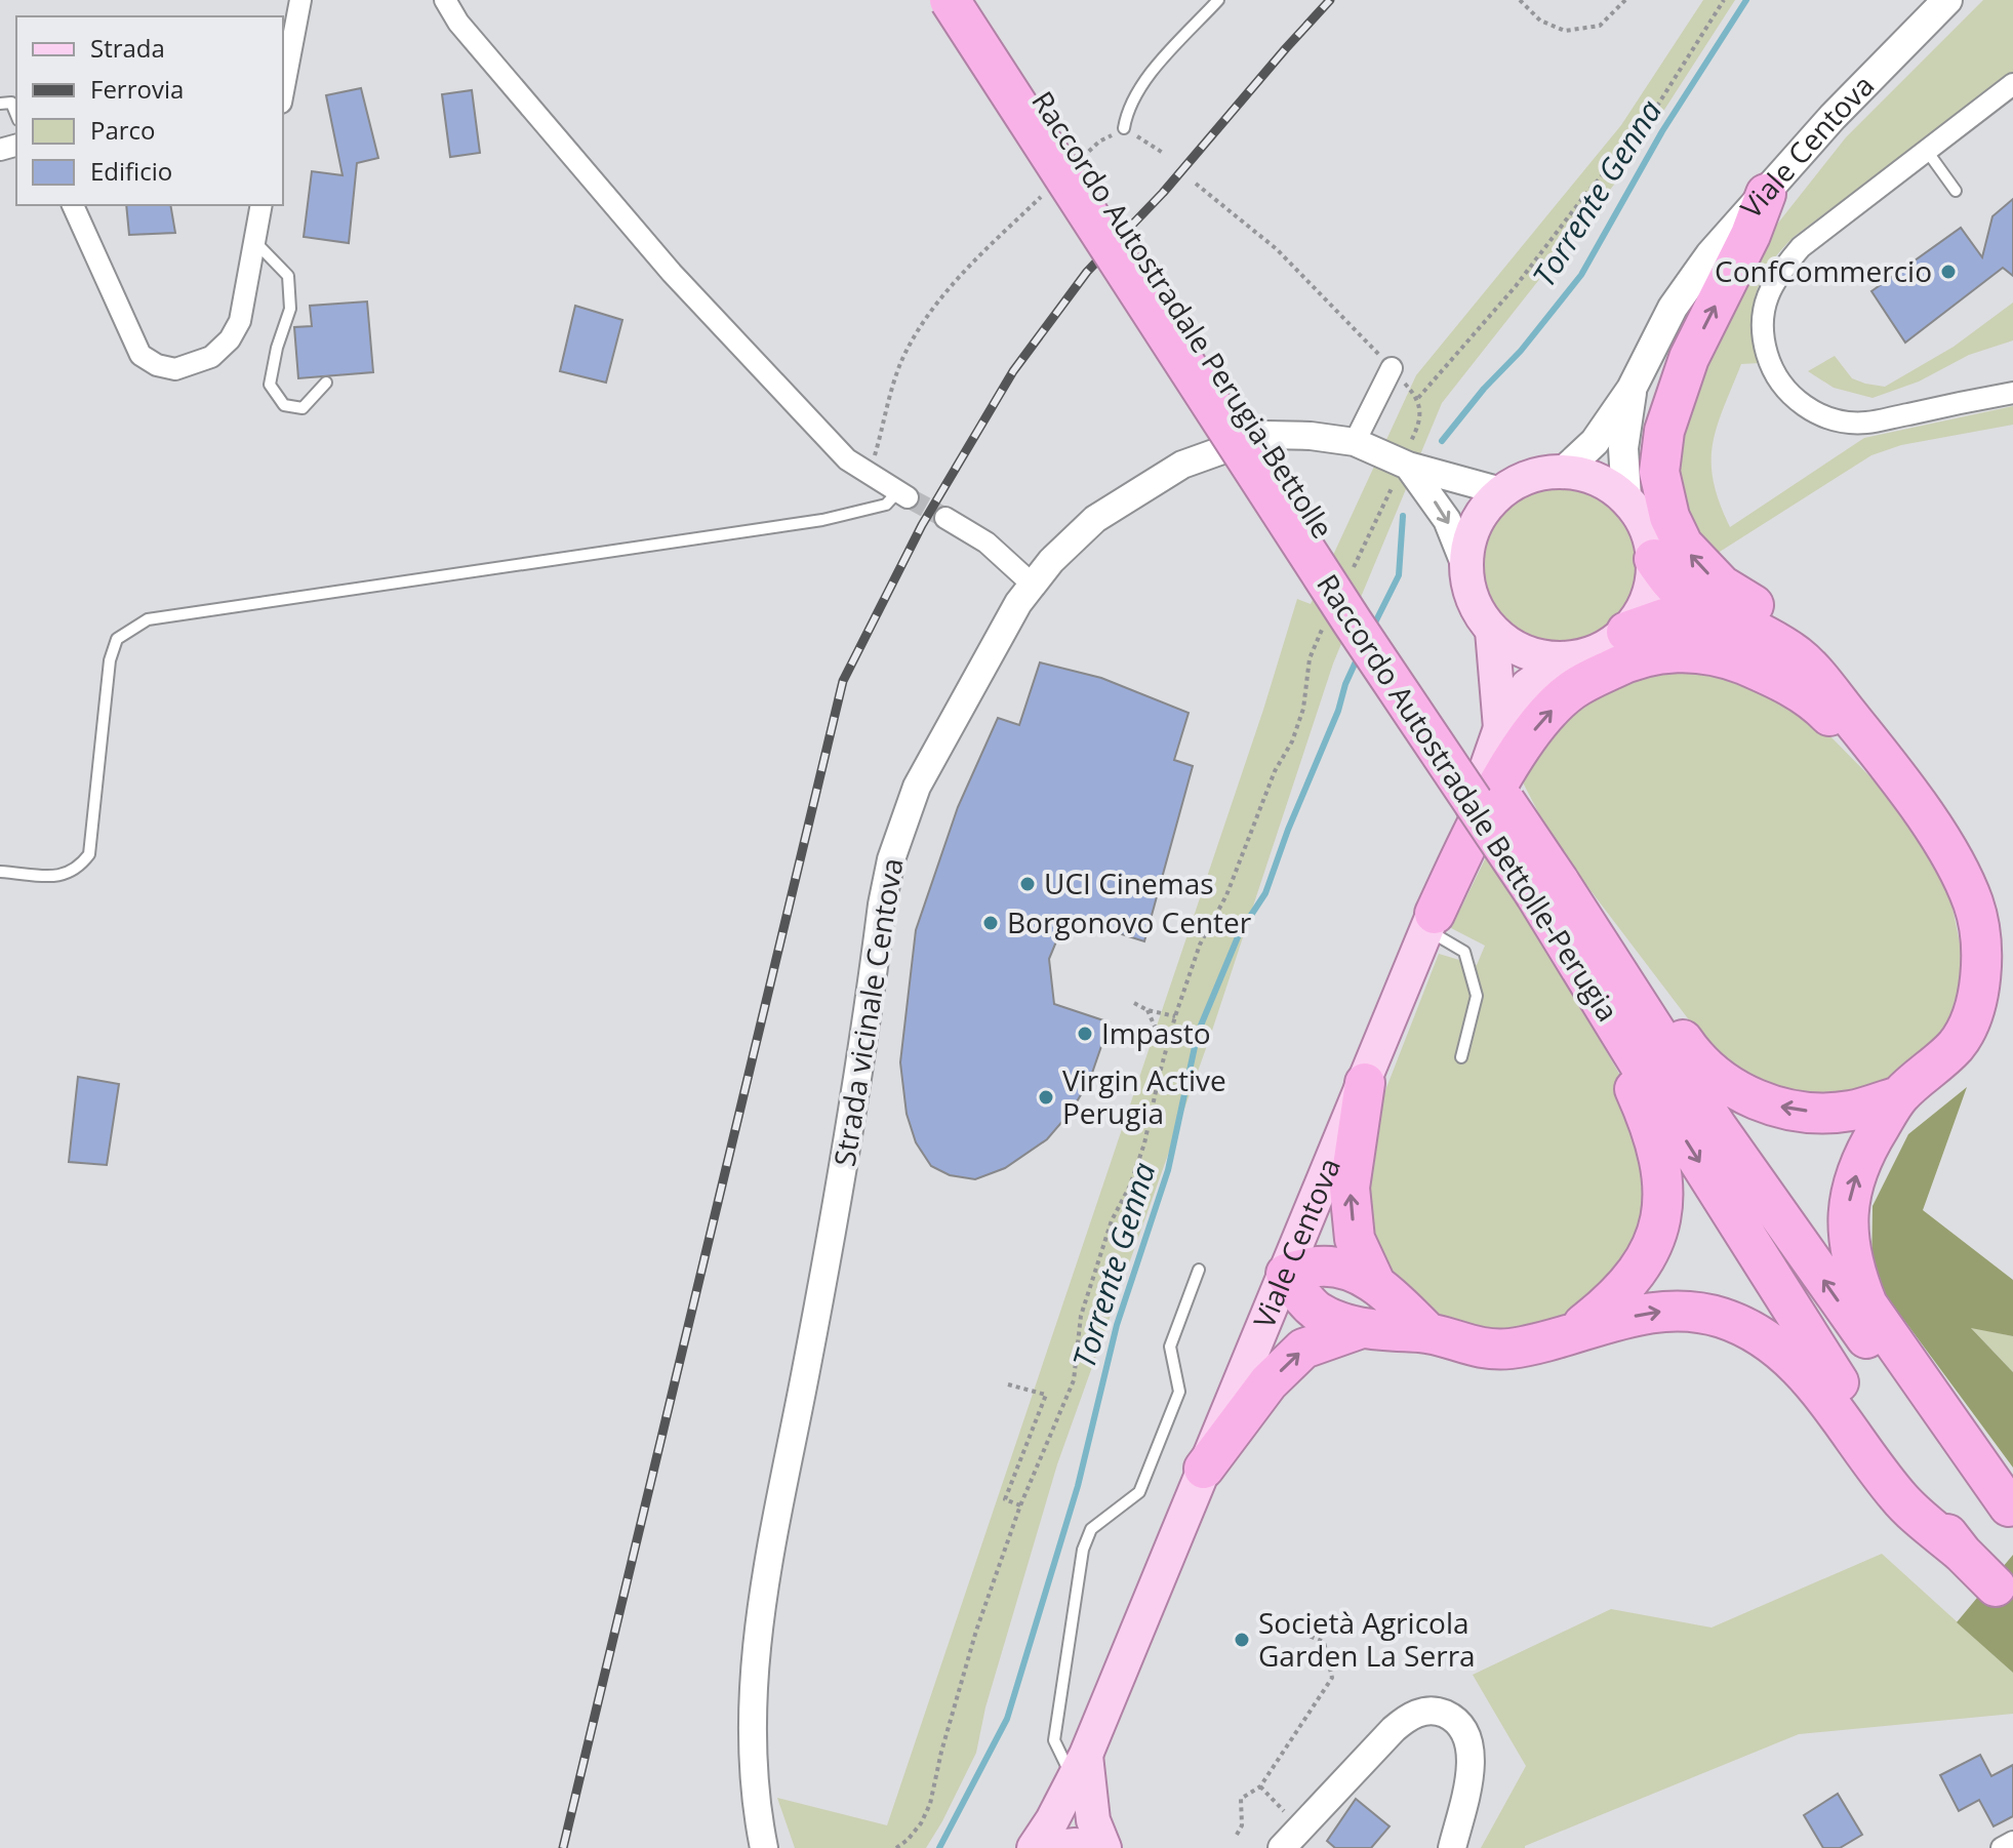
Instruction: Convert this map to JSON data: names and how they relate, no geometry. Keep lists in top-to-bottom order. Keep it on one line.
{"streets":{"highway":["Raccordo Autostradale Perugia-Bettolle","Raccordo Autostradale Bettolle-Perugia"],"main road":["Viale Centova"],"street":["Strada vicinale Centova"]},"crossings":[["Raccordo Autostradale Perugia-Bettolle","Raccordo Autostradale Bettolle-Perugia"]],"one_way":["Raccordo Autostradale Perugia-Bettolle","Raccordo Autostradale Bettolle-Perugia"],"water":["Torrente Genna"],"places":["ConfCommercio","UCI Cinemas","Borgonovo Center","Impasto","Virgin Active Perugia","Società Agricola Garden La Serra"],"legend":["Strada","Ferrovia","Parco","Edificio"]}
